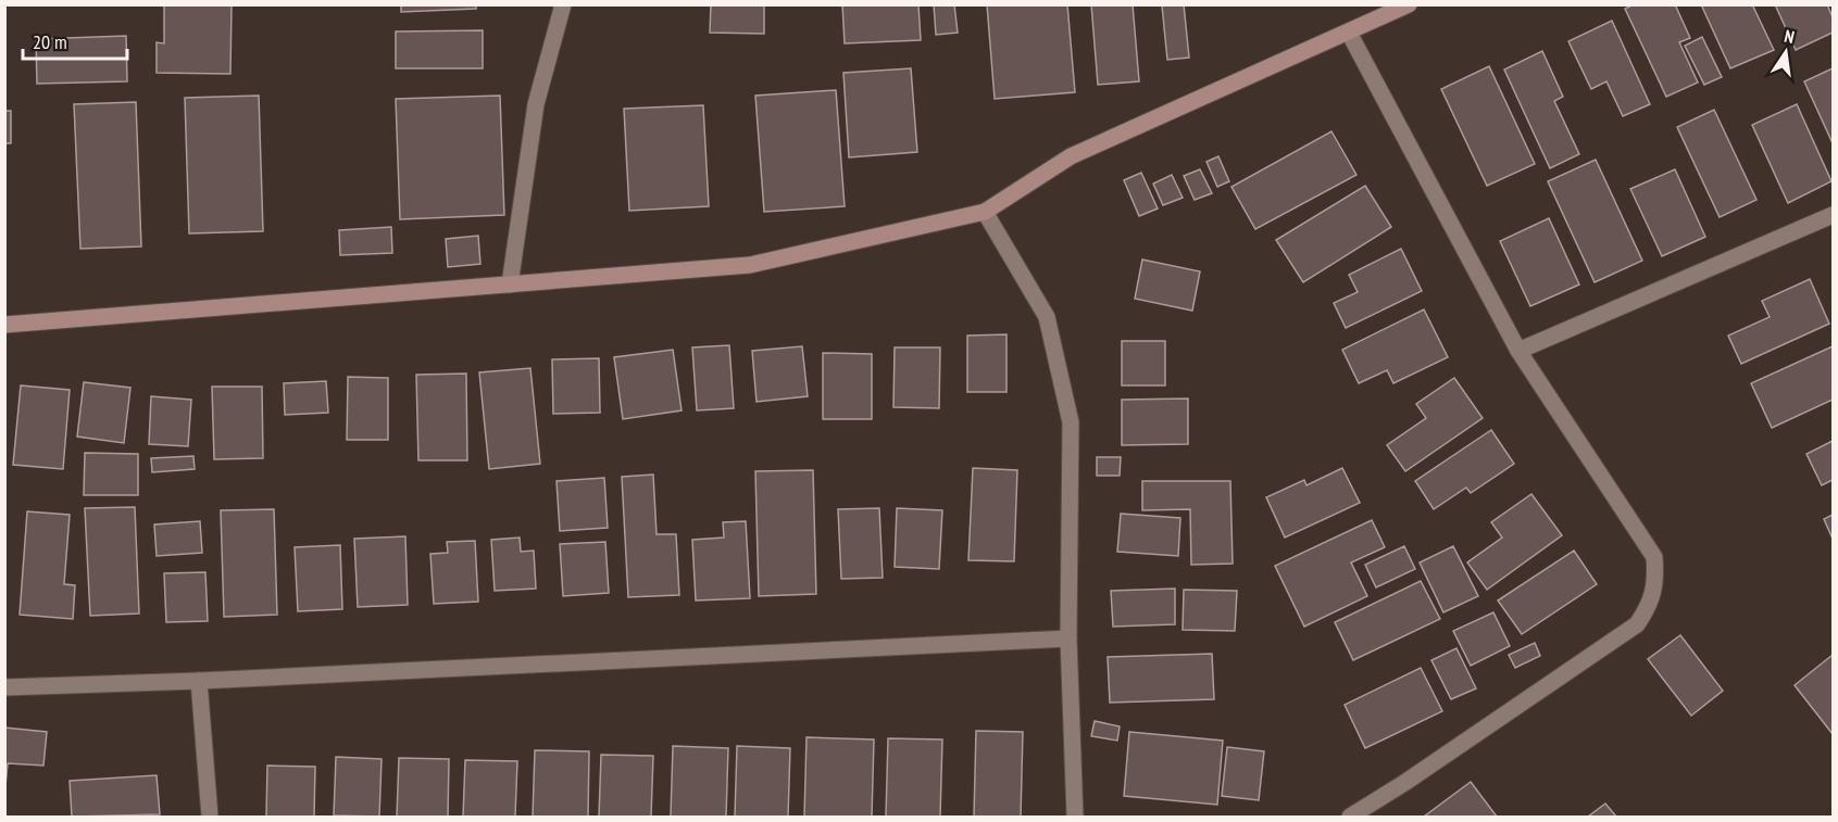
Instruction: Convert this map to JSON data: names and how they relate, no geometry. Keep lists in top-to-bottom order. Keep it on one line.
{"scale_bar":"20 m","north":"top"}
